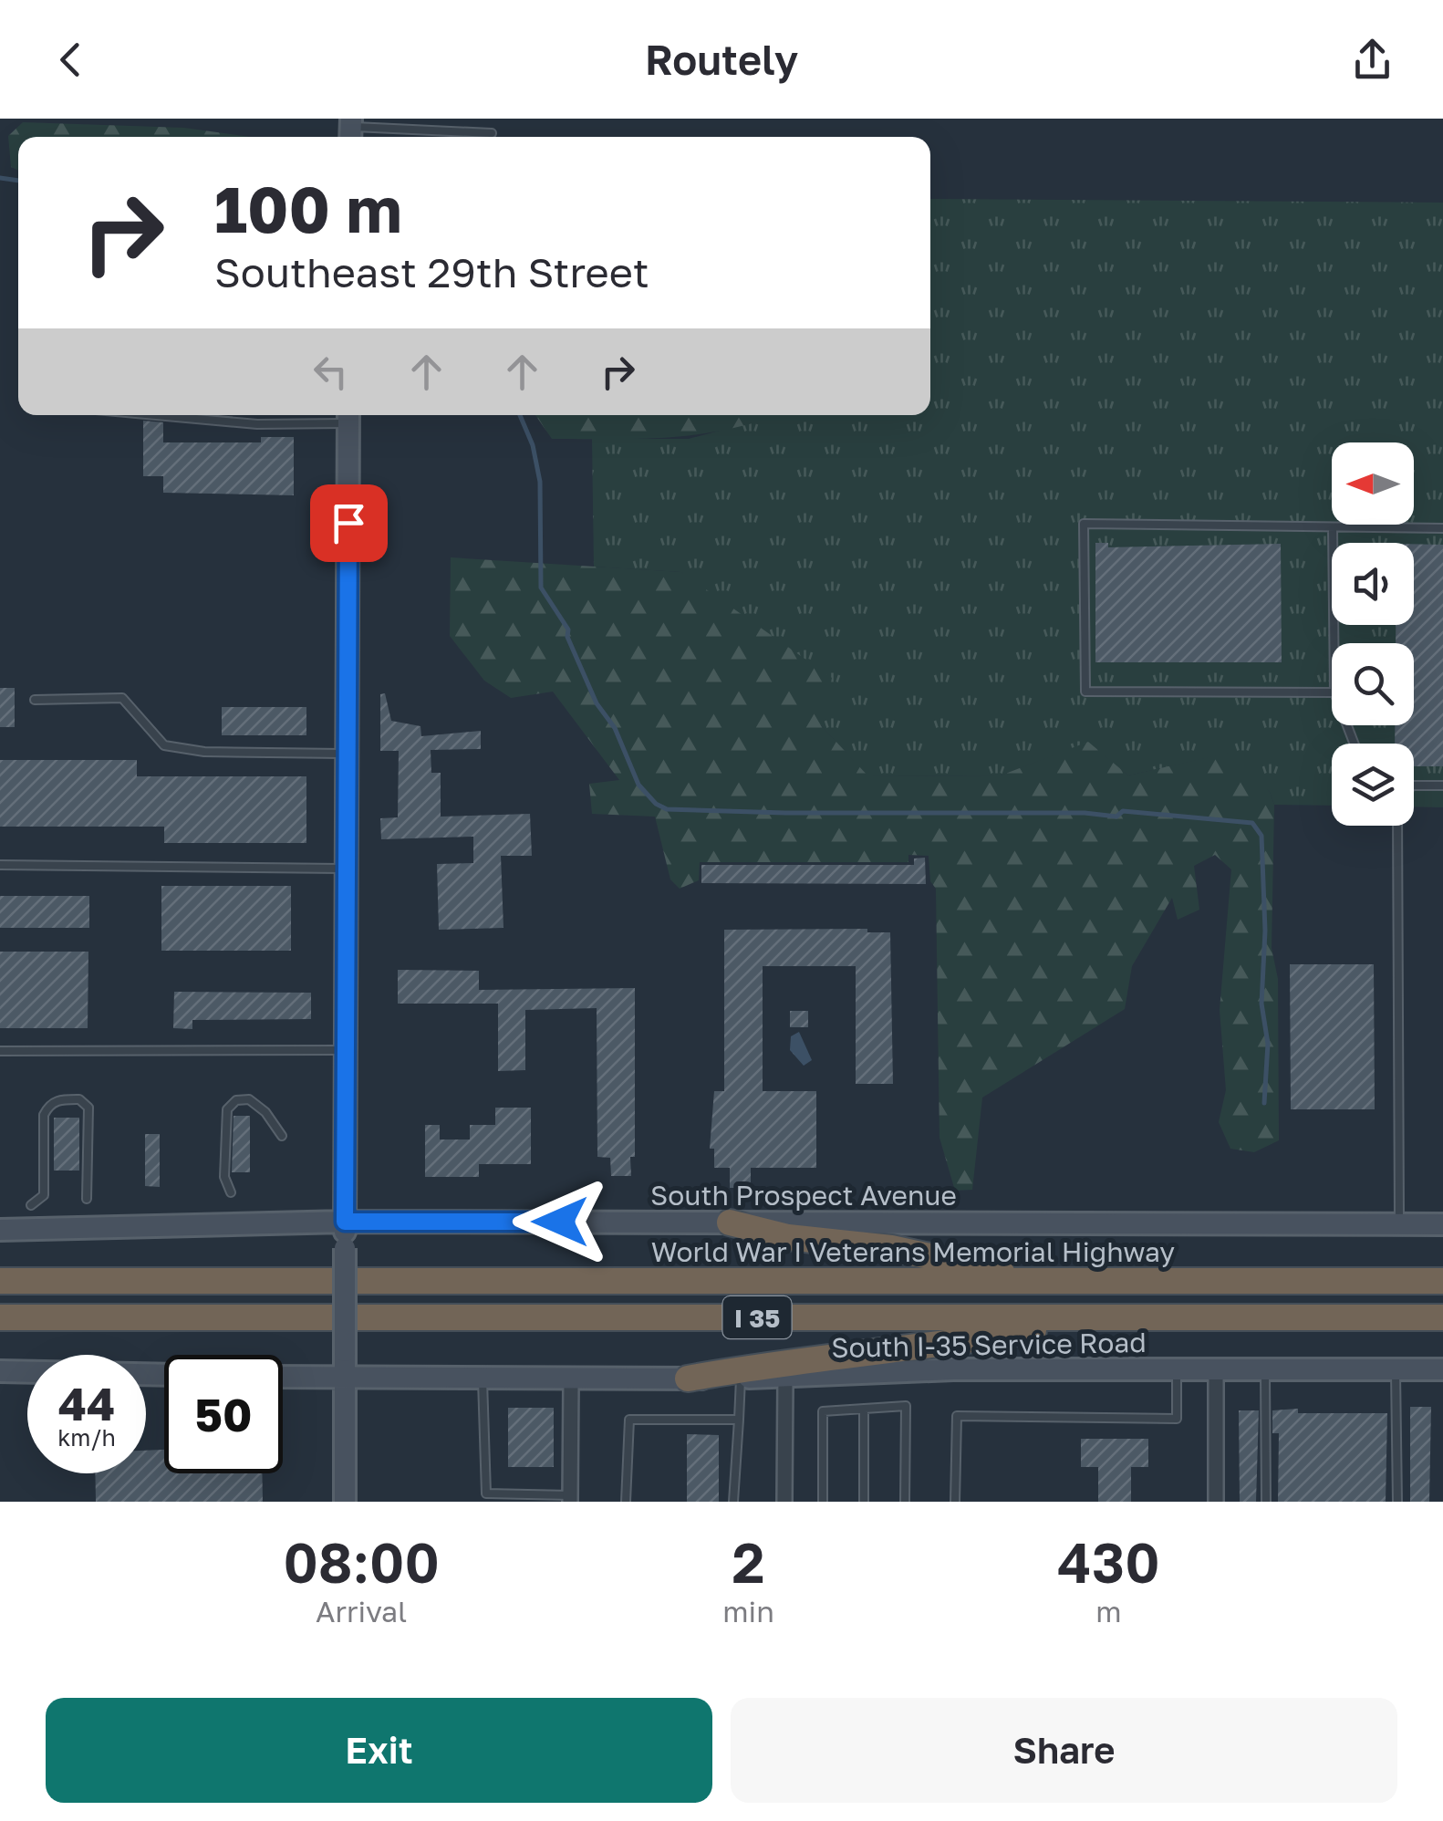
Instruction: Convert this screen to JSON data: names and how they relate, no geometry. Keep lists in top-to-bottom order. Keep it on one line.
{"streets":{"highway":["World War I Veterans Memorial Highway","I 35"],"main road":["South Prospect Avenue","South I-35 Service Road"]},"north":"left","page":{"header":"Routely","turn":["100 m","Southeast 29th Street"],"speed":"44 km/h","limit":"50","eta":["08:00","Arrival","2","min","430","m"],"buttons":["Exit","Share"]}}
